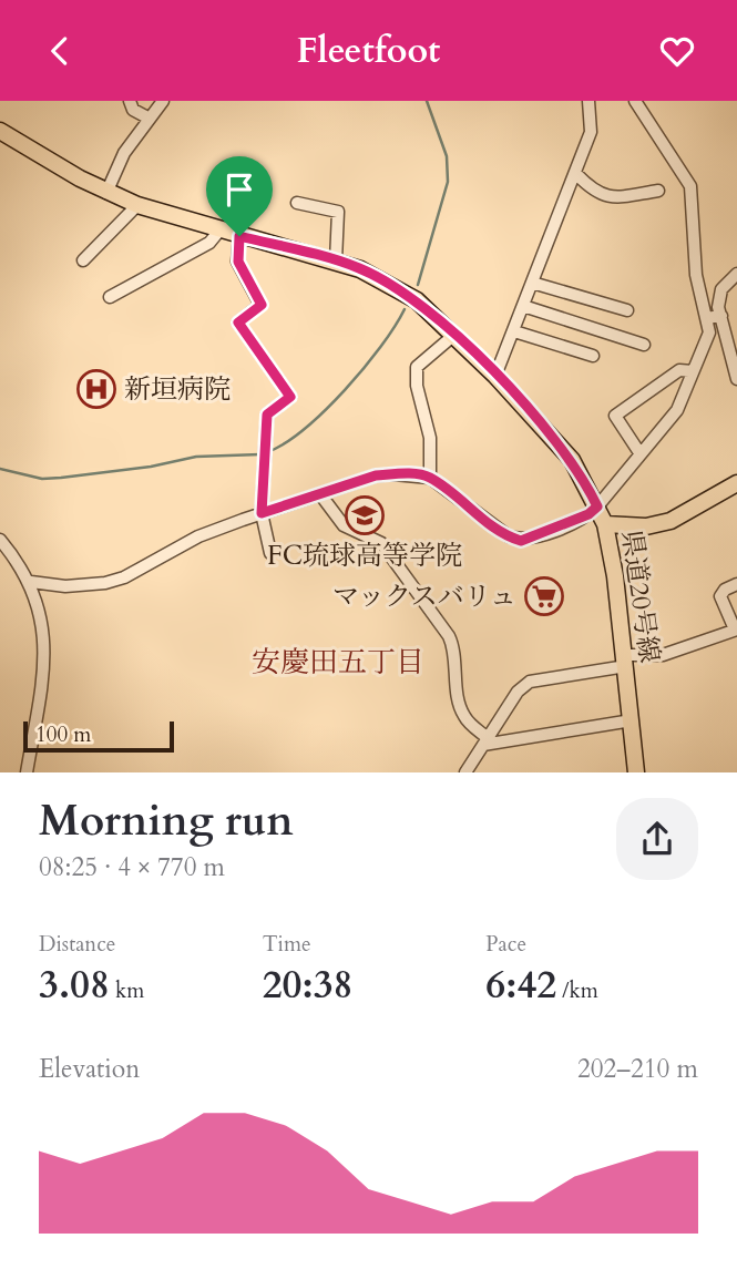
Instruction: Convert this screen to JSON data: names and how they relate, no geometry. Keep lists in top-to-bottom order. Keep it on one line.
{"streets":{"main road":["県道20号線"]},"districts":["安慶田五丁目"],"places":{"hospital":["新垣病院"],"school or university":["FC琉球高等学院"],"supermarket":["マックスバリュ"]},"scale_bar":"100 m","page":{"header":"Fleetfoot","scale":"100 m","heading":["Morning run","08:25 · 4 × 770 m"],"stats":[["Distance","3.08 km"],["Time","20:38"],["Pace","6:42 /km"]],"chart":["Elevation","202–210 m"]}}
